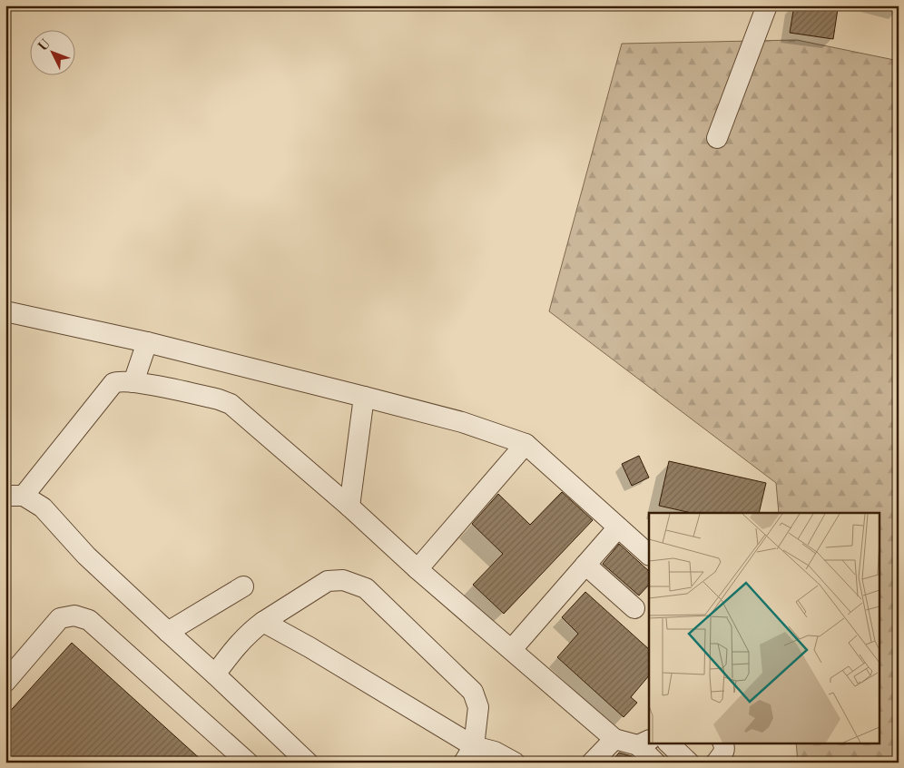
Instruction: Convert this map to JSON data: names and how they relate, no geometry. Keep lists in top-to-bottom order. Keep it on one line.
{"north":"top left"}
